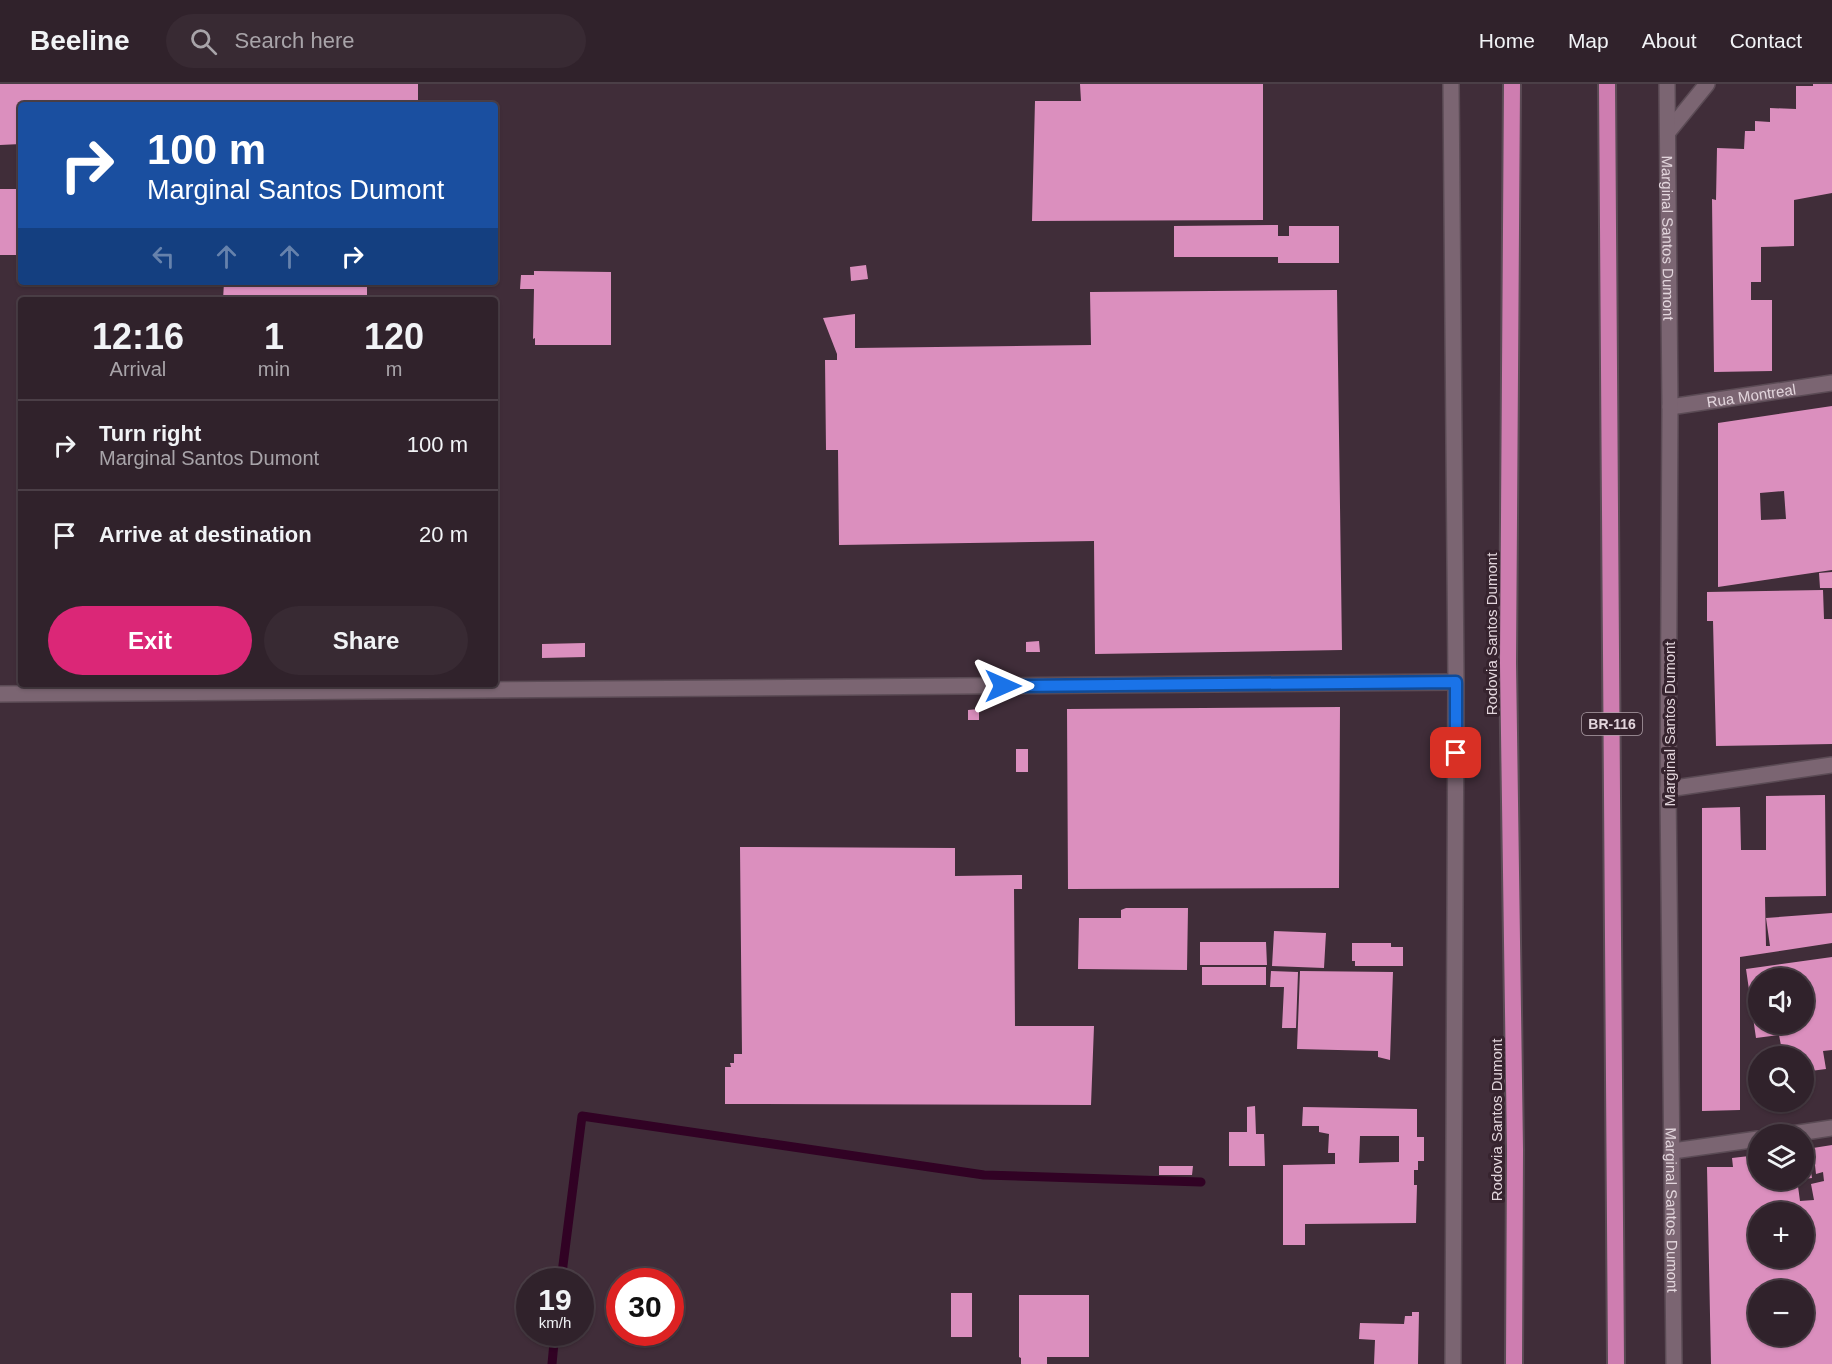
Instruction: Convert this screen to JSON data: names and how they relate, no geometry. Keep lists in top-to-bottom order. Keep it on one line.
{"streets":{"highway":["Rodovia Santos Dumont","BR-116"],"main road":["Marginal Santos Dumont","Rua Montreal"]},"crossings":[["Marginal Santos Dumont","Rua Montreal"]],"page":{"header":"Beeline","search":"Search here","nav":["Home","Map","About","Contact"],"turn":["100 m","Marginal Santos Dumont"],"eta":["12:16","Arrival","1","min","120","m"],"list":[{"name":"Turn right","note":"Marginal Santos Dumont","value":"100 m"},{"name":"Arrive at destination","value":"20 m"}],"buttons":["Exit","Share"],"map_buttons":["+","−"],"speed":"19 km/h","limit":"30"}}
